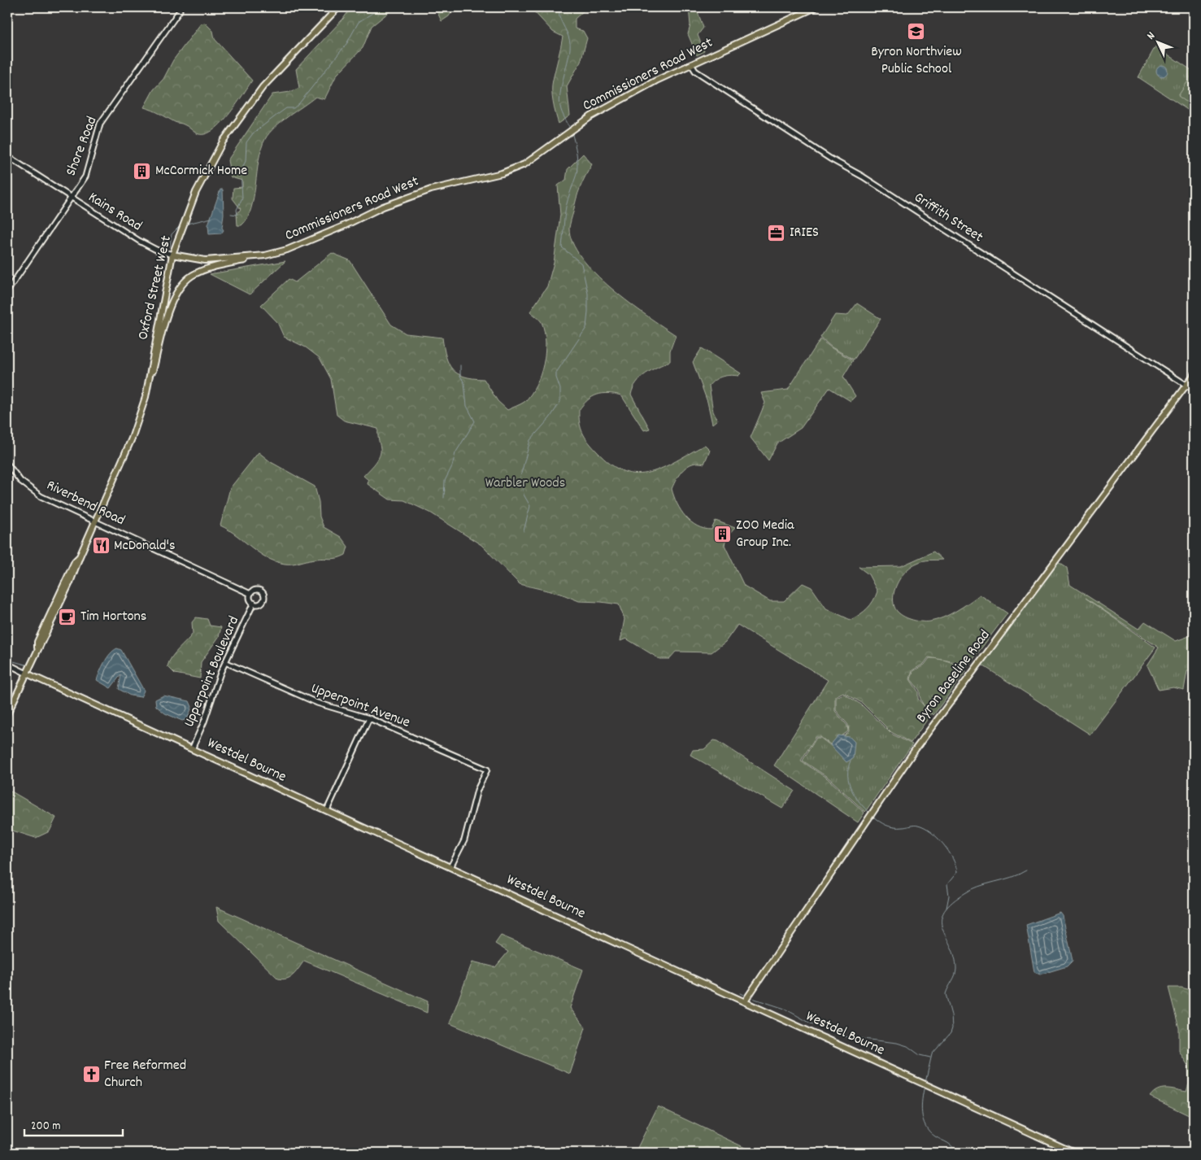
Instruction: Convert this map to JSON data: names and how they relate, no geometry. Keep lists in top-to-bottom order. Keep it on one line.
{"streets":{"main road":["Commissioners Road West","Oxford Street West","Byron Baseline Road","Westdel Bourne"],"street":["Shore Road","Kains Road","Griffith Street","Riverbend Road","Upperpoint Boulevard","Upperpoint Avenue"]},"crossings":[["Commissioners Road West","Kains Road"],["Commissioners Road West","Griffith Street"],["Commissioners Road West","Oxford Street West"],["Shore Road","Kains Road"],["Kains Road","Oxford Street West"],["Griffith Street","Byron Baseline Road"],["Oxford Street West","Riverbend Road"],["Oxford Street West","Westdel Bourne"],["Riverbend Road","Upperpoint Boulevard"],["Upperpoint Boulevard","Upperpoint Avenue"],["Upperpoint Boulevard","Westdel Bourne"],["Byron Baseline Road","Westdel Bourne"],["Upperpoint Avenue","Westdel Bourne"]],"parks":["Warbler Woods"],"places":{"school or university":["Byron Northview Public School"],"building":["McCormick Home","ZOO Media Group Inc."],"office":["IRIES"],"restaurant":["McDonald's"],"cafe":["Tim Hortons"],"church":["Free Reformed Church"]},"scale_bar":"200 m","north":"top left"}
